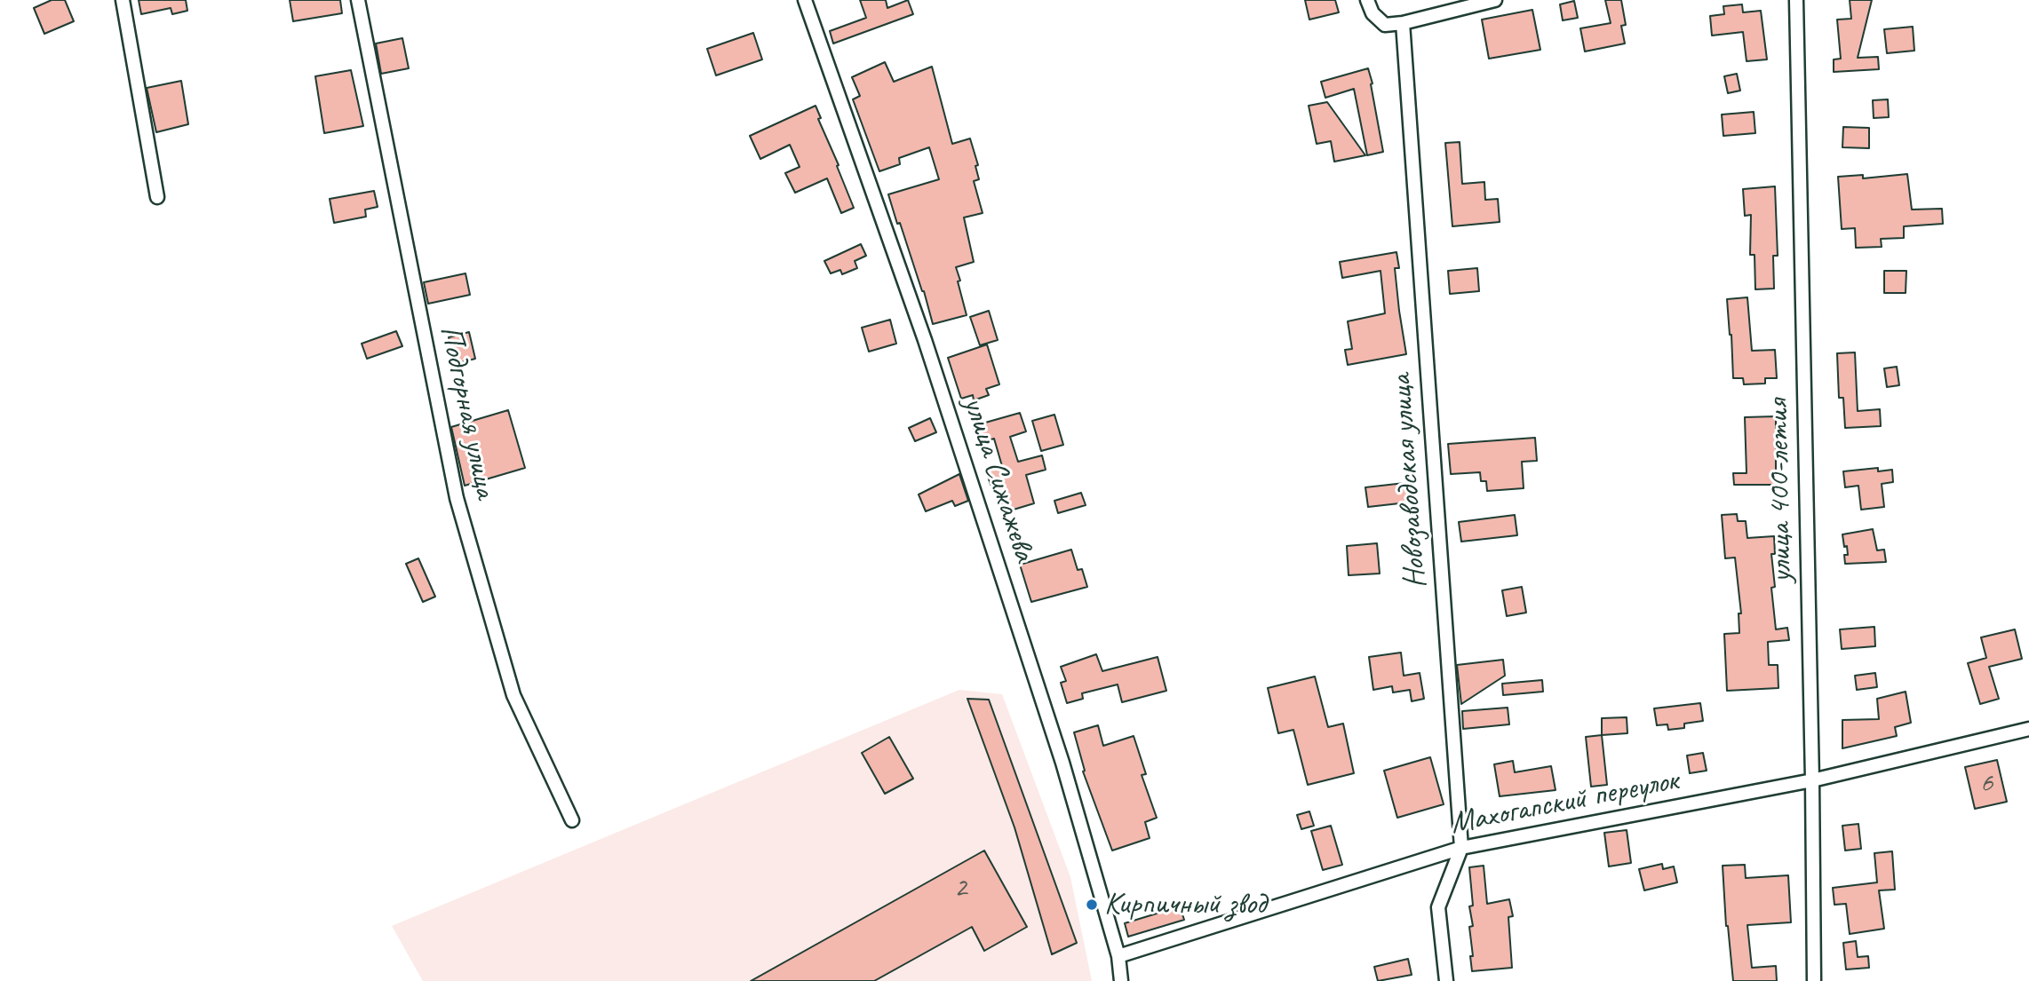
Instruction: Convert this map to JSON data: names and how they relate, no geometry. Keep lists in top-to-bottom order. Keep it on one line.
{"streets":{"street":["Подгорная улица","улица Сижажева","Новозаводская улица","улица 400-летия","Махогапский переулок"]},"crossings":[["улица Сижажева","Махогапский переулок"],["Новозаводская улица","Махогапский переулок"],["улица 400-летия","Махогапский переулок"]],"places":["Кирпичный звод"],"house_numbers":["6","2"]}
